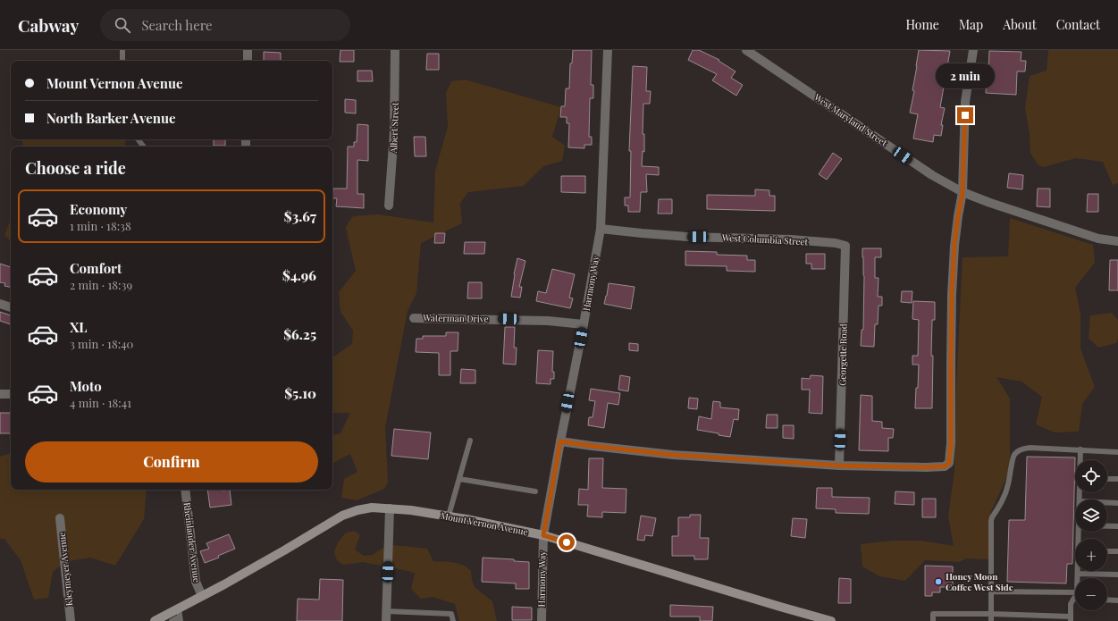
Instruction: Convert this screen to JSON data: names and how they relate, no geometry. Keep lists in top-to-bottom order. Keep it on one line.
{"streets":{"main road":["Mount Vernon Avenue"],"street":["West Maryland Street","Albert Street","West Columbia Street","Harmony Way","Waterman Drive","Georgette Road","Rheinlander Avenue","Kleymeyer Avenue"]},"crossings":[["West Columbia Street","Harmony Way"],["West Columbia Street","Georgette Road"],["Harmony Way","Waterman Drive"],["Harmony Way","Mount Vernon Avenue"],["Mount Vernon Avenue","Rheinlander Avenue"]],"places":["Honey Moon Coffee West Side"],"page":{"header":"Cabway","search":"Search here","nav":["Home","Map","About","Contact"],"banner":["Mount Vernon Avenue","North Barker Avenue"],"bubble":"2 min","heading":"Choose a ride","list":[{"name":"Economy","note":"1 min · 18:38","value":"$3.67"},{"name":"Comfort","note":"2 min · 18:39","value":"$4.96"},{"name":"XL","note":"3 min · 18:40","value":"$6.25"},{"name":"Moto","note":"4 min · 18:41","value":"$5.10"}],"buttons":"Confirm","map_buttons":["+","−"]}}
